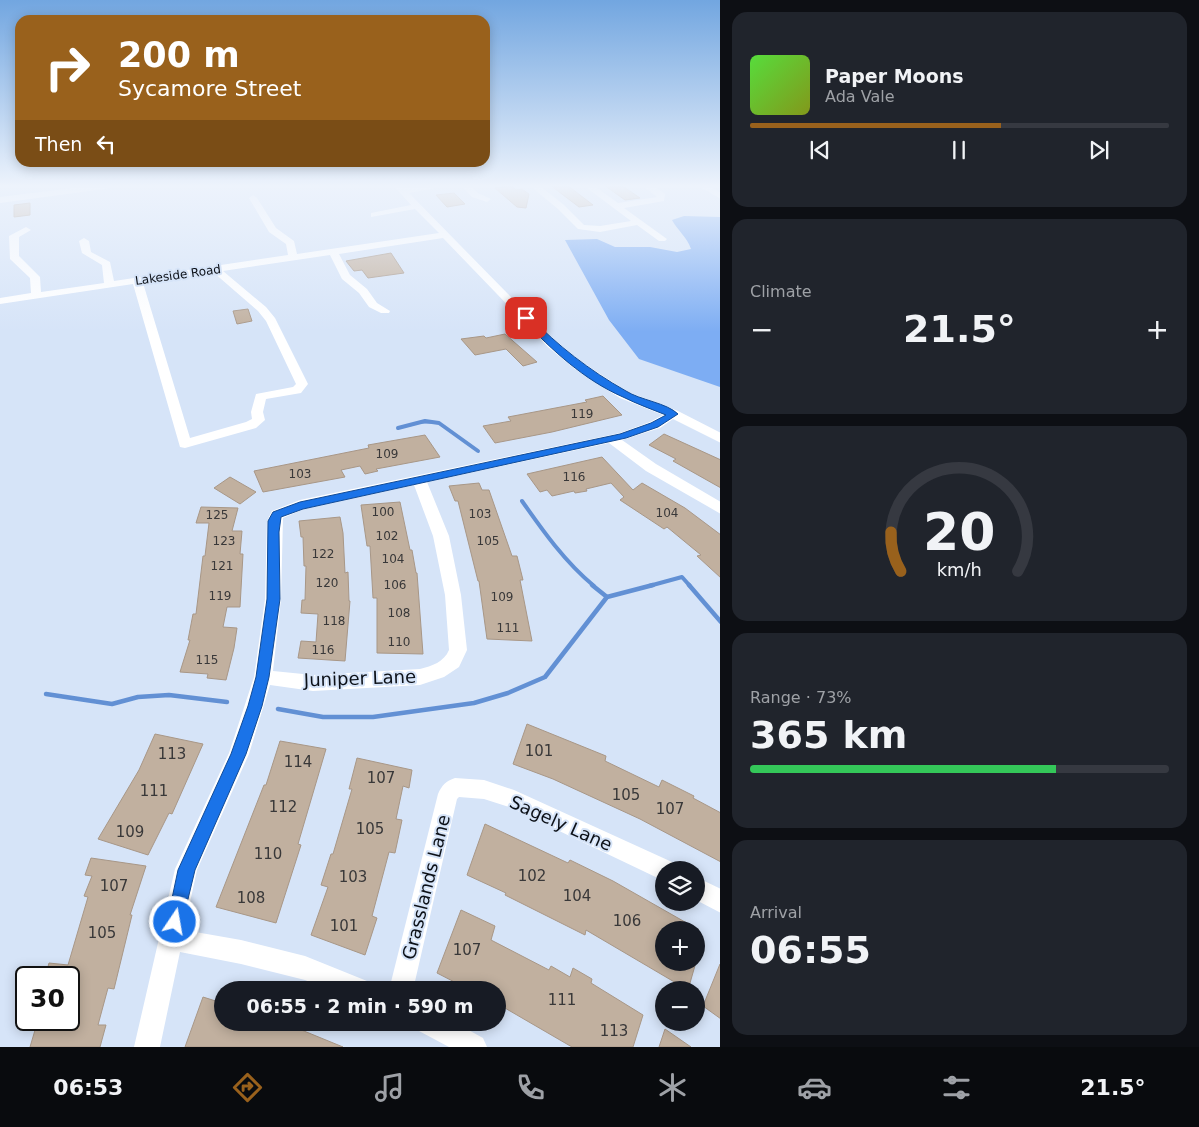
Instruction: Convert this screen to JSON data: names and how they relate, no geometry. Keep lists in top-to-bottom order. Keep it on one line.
{"streets":{"street":["Lakeside Road","Juniper Lane","Sagely Lane","Grasslands Lane"]},"crossings":[["Sagely Lane","Grasslands Lane"]],"house_numbers":["119","109","103","116","100","104","103","125","102","123","105","122","104","121","120","106","119","109","108","118","111","110","116","115","101","113","114","107","111","105","112","107","105","109","110","102","103","107","104","108","106","101","105","107","111","113"],"page":{"turn":["200 m","Sycamore Street"],"song":["Paper Moons","Ada Vale"],"then":"Then","tile":["Climate",["Range · 73%","365 km"],["Arrival","06:55"]],"heat":["−","21.5°","+"],"map_buttons":["+","−"],"limit":"30","trip":"06:55 · 2 min · 590 m","tabs":["06:53","21.5°"],"gauge":["20","km/h"]}}
